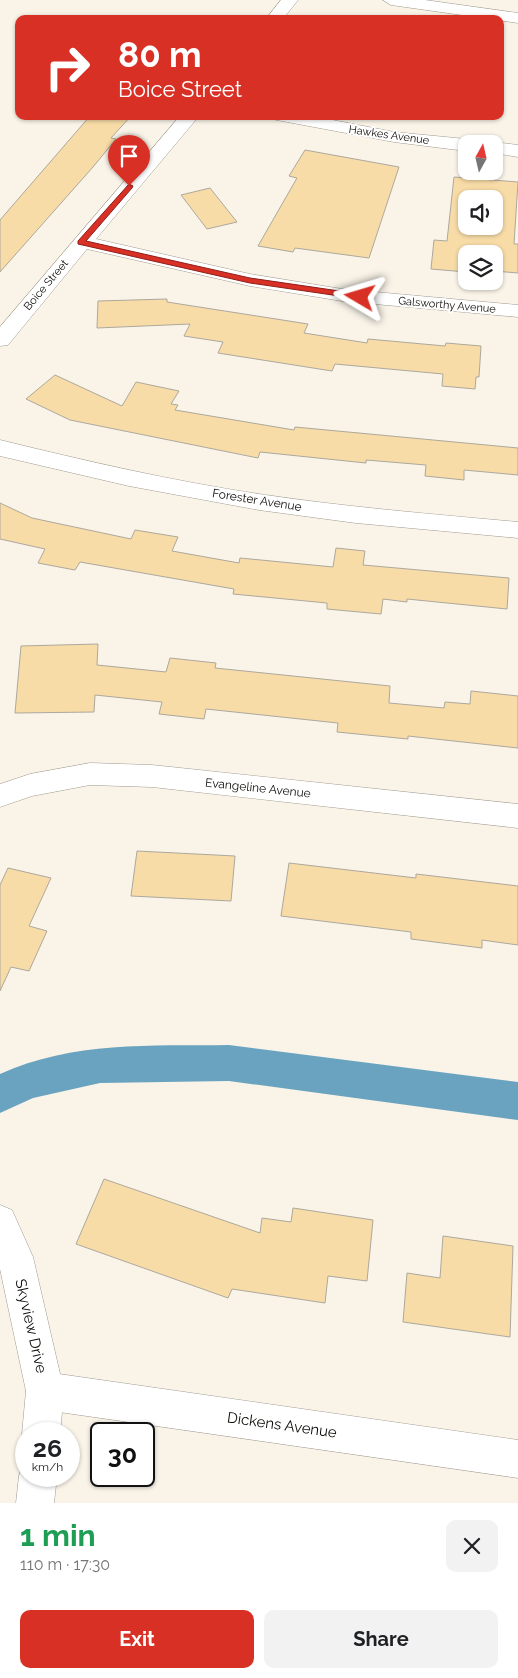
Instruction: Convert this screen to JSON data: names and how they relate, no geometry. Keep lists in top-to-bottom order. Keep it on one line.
{"streets":{"street":["Hawkes Avenue","Boice Street","Galsworthy Avenue","Forester Avenue","Evangeline Avenue","Skyview Drive","Dickens Avenue"]},"crossings":[["Boice Street","Galsworthy Avenue"],["Skyview Drive","Dickens Avenue"]],"north":"top","page":{"turn":["80 m","Boice Street"],"speed":"26 km/h","limit":"30","heading":["1 min","110 m · 17:30"],"buttons":["Exit","Share"]}}
